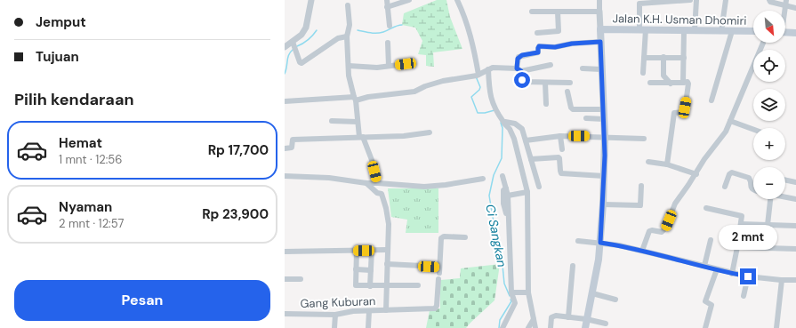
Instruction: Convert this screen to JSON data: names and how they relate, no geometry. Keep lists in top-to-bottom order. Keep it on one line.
{"streets":{"main road":["Jalan K.H. Usman Dhomiri"],"street":["Gang Kuburan"]},"water":["Ci Sangkan"],"north":"bottom right","page":{"banner":["Jemput","Tujuan"],"map_buttons":["+","−"],"heading":"Pilih kendaraan","list":[{"name":"Hemat","note":"1 mnt · 12:56","value":"Rp 17,700"},{"name":"Nyaman","note":"2 mnt · 12:57","value":"Rp 23,900"}],"bubble":"2 mnt","buttons":"Pesan"}}
